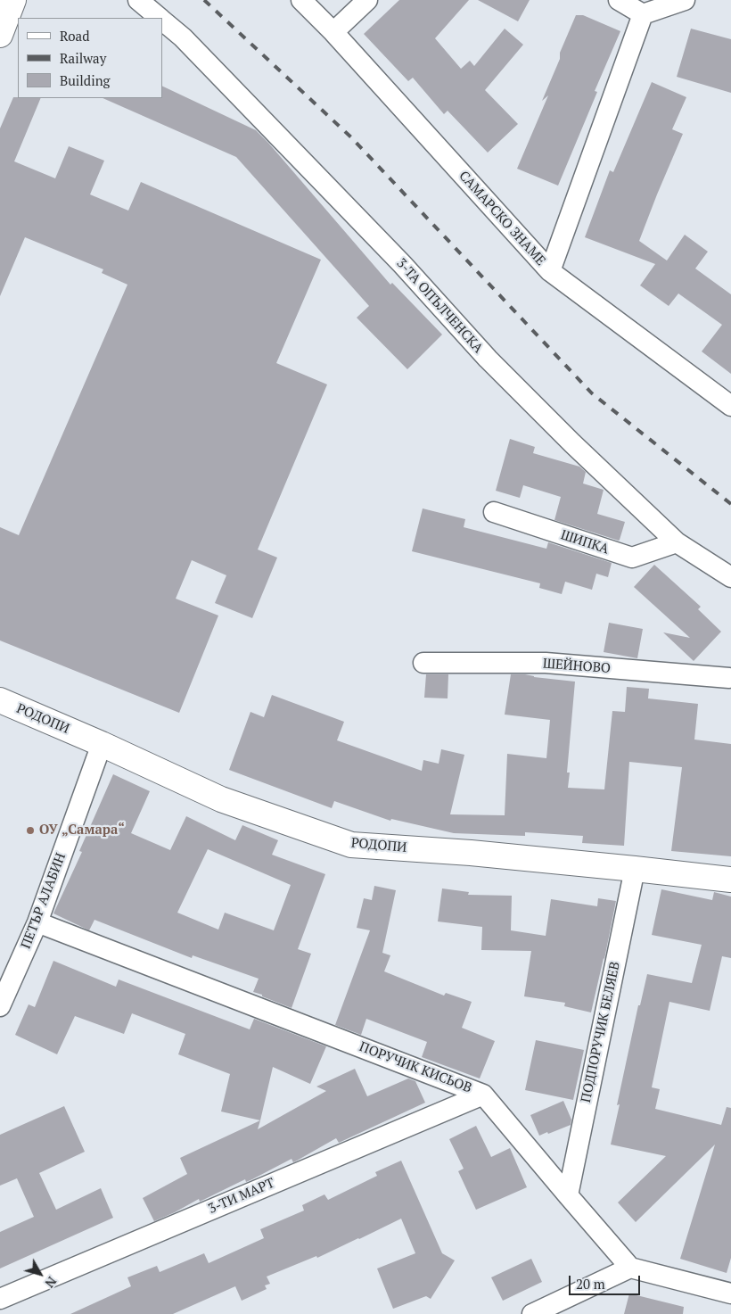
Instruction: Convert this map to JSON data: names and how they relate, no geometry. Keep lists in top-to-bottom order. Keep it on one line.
{"streets":{"street":["САМАРСКО ЗНАМЕ","3-ТА ОПЪЛЧЕНСКА","ШИПКА","ШЕЙНОВО","РОДОПИ","ПЕТЪР АЛАБИН","ПОДПОРУЧИК БЕЛЯЕВ","ПОРУЧИК КИСЬОВ","3-ТИ МАРТ"]},"crossings":[["3-ТА ОПЪЛЧЕНСКА","ШИПКА"],["РОДОПИ","ПЕТЪР АЛАБИН"],["РОДОПИ","ПОДПОРУЧИК БЕЛЯЕВ"],["ПЕТЪР АЛАБИН","ПОРУЧИК КИСЬОВ"],["ПОДПОРУЧИК БЕЛЯЕВ","ПОРУЧИК КИСЬОВ"],["ПОРУЧИК КИСЬОВ","3-ТИ МАРТ"]],"places":["ОУ „Самара“"],"legend":["Road","Railway","Building"],"scale_bar":"20 m","north":"bottom right"}
